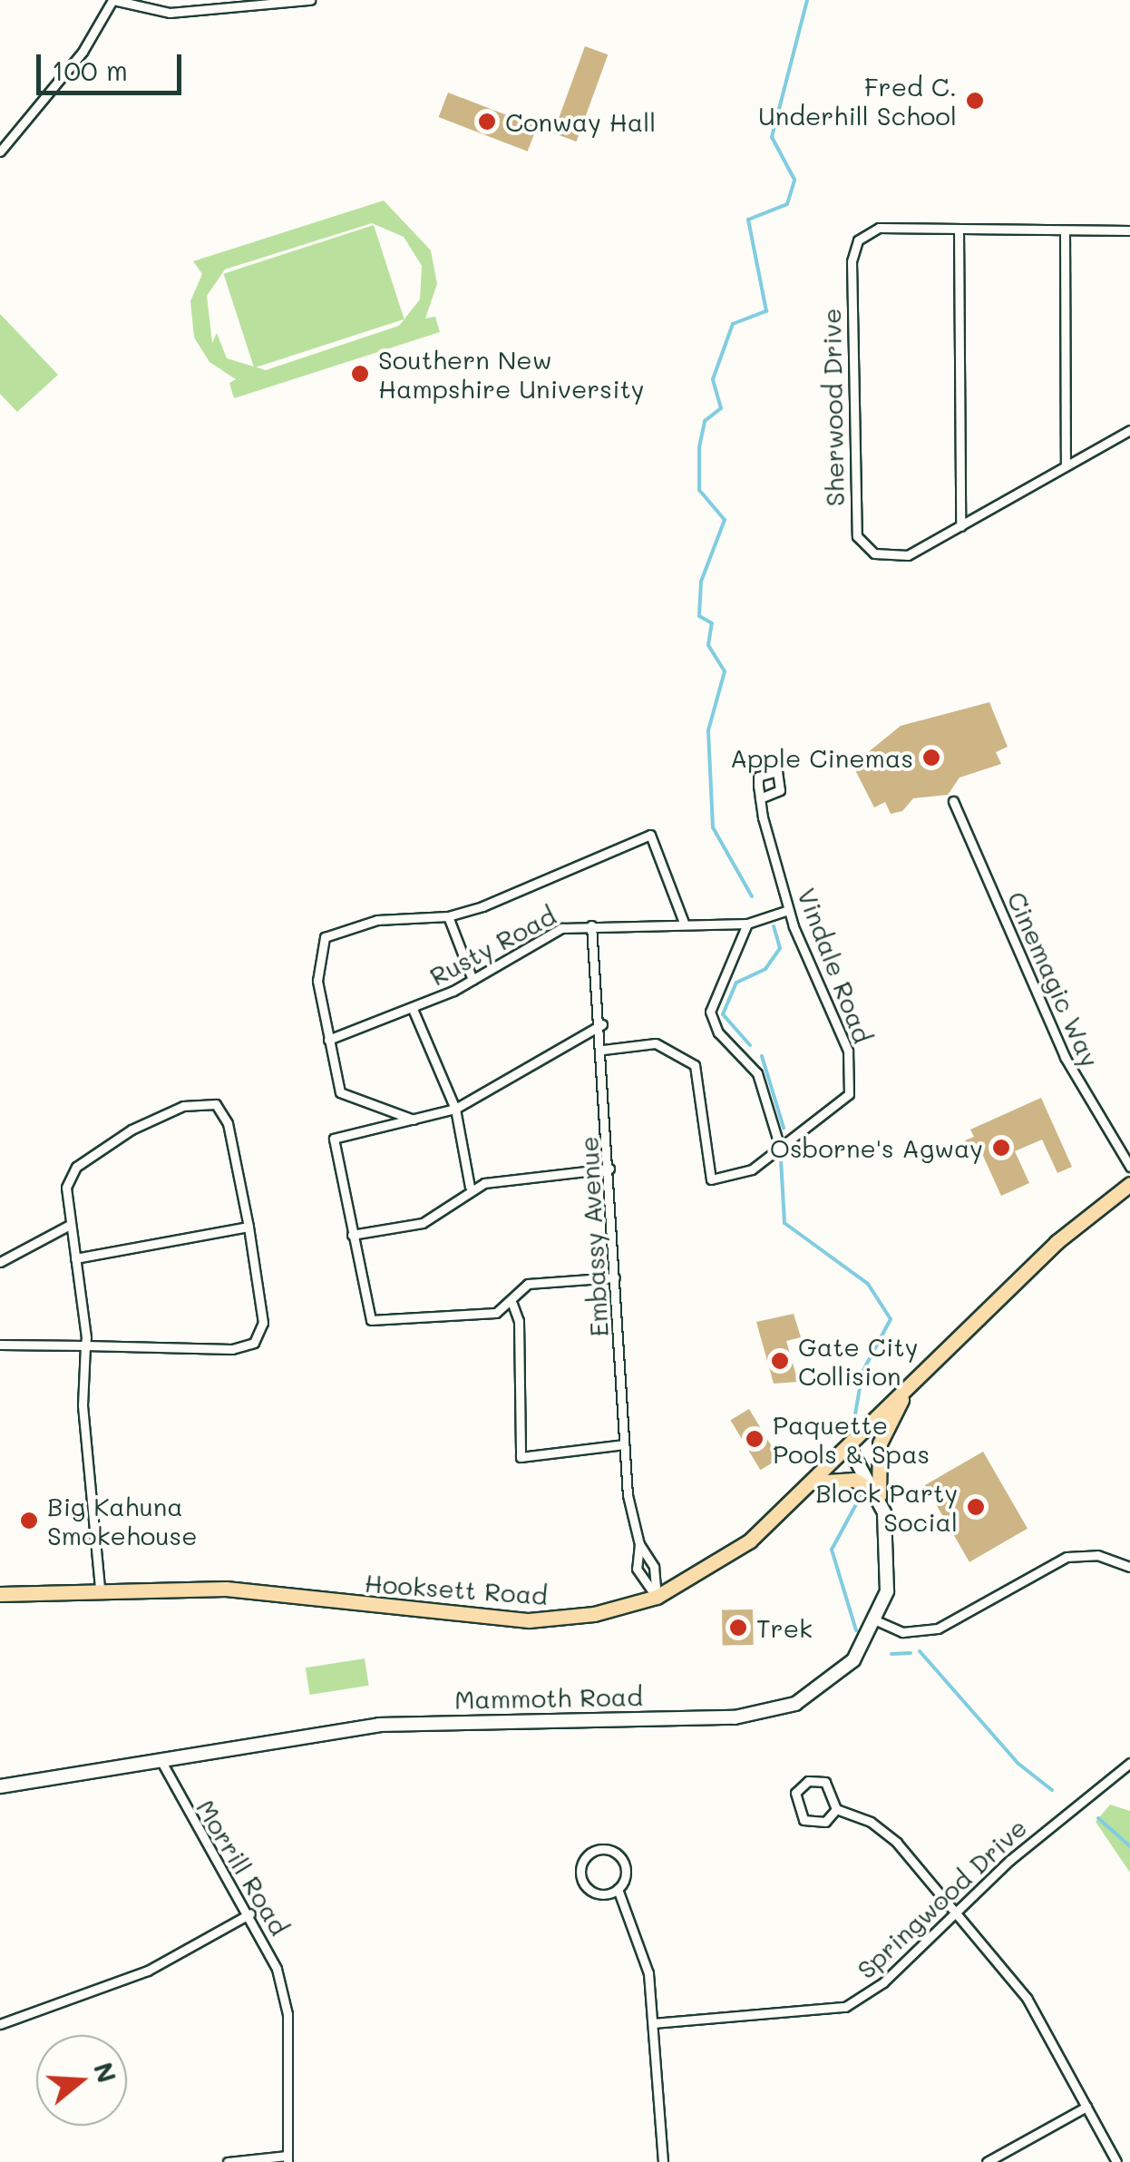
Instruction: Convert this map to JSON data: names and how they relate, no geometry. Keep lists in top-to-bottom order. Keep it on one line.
{"streets":{"main road":["Hooksett Road","Mammoth Road"],"street":["Sherwood Drive","Rusty Road","Vindale Road","Cinemagic Way","Embassy Avenue","Morrill Road","Springwood Drive"]},"crossings":[["Rusty Road","Vindale Road"],["Rusty Road","Embassy Avenue"],["Vindale Road","Embassy Avenue"],["Embassy Avenue","Hooksett Road"],["Hooksett Road","Mammoth Road"],["Mammoth Road","Morrill Road"]],"places":["Fred C. Underhill School","Conway Hall","Southern New Hampshire University","Apple Cinemas","Osborne's Agway","Gate City Collision","Paquette Pools & Spas","Block Party Social","Big Kahuna Smokehouse","Trek"],"scale_bar":"100 m","north":"right"}
